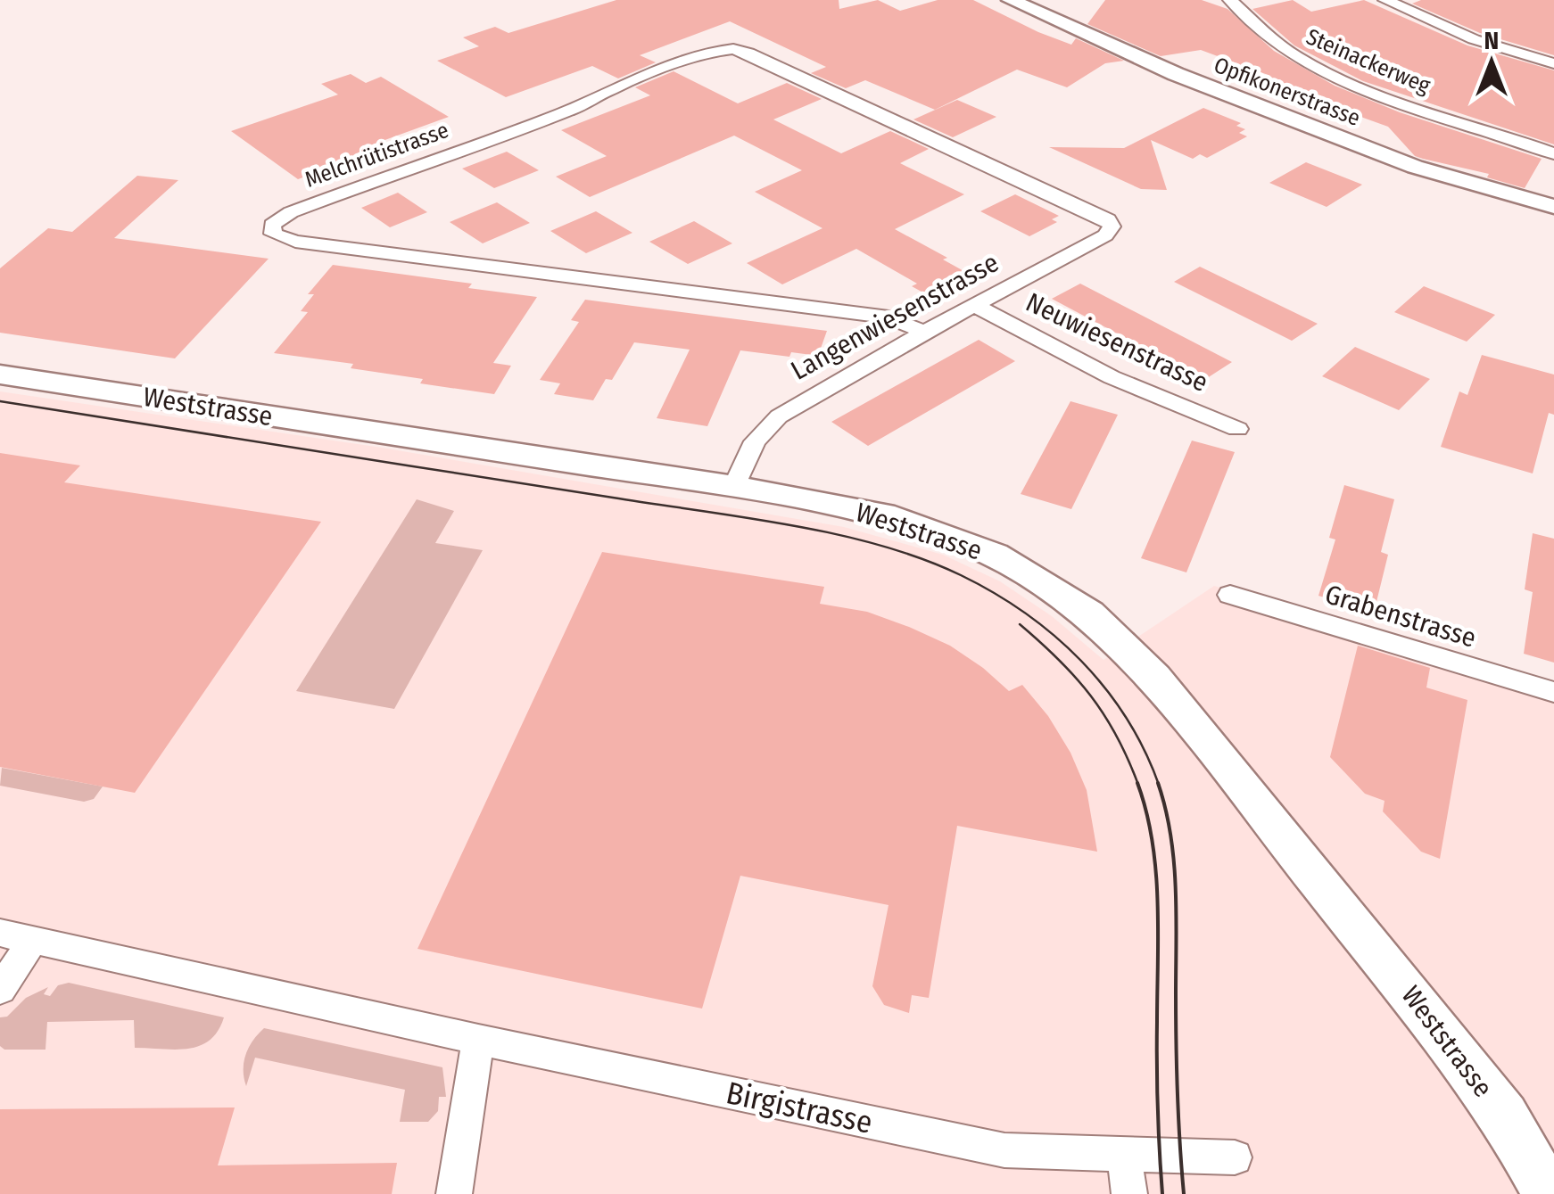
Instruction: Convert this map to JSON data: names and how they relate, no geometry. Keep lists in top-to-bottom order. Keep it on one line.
{"streets":{"main road":["Weststrasse"],"street":["Steinackerweg","Opfikonerstrasse","Melchrütistrasse","Langenwiesenstrasse","Neuwiesenstrasse","Grabenstrasse","Birgistrasse"]},"crossings":[["Melchrütistrasse","Langenwiesenstrasse"],["Langenwiesenstrasse","Neuwiesenstrasse"],["Langenwiesenstrasse","Weststrasse"]],"north":"top"}
